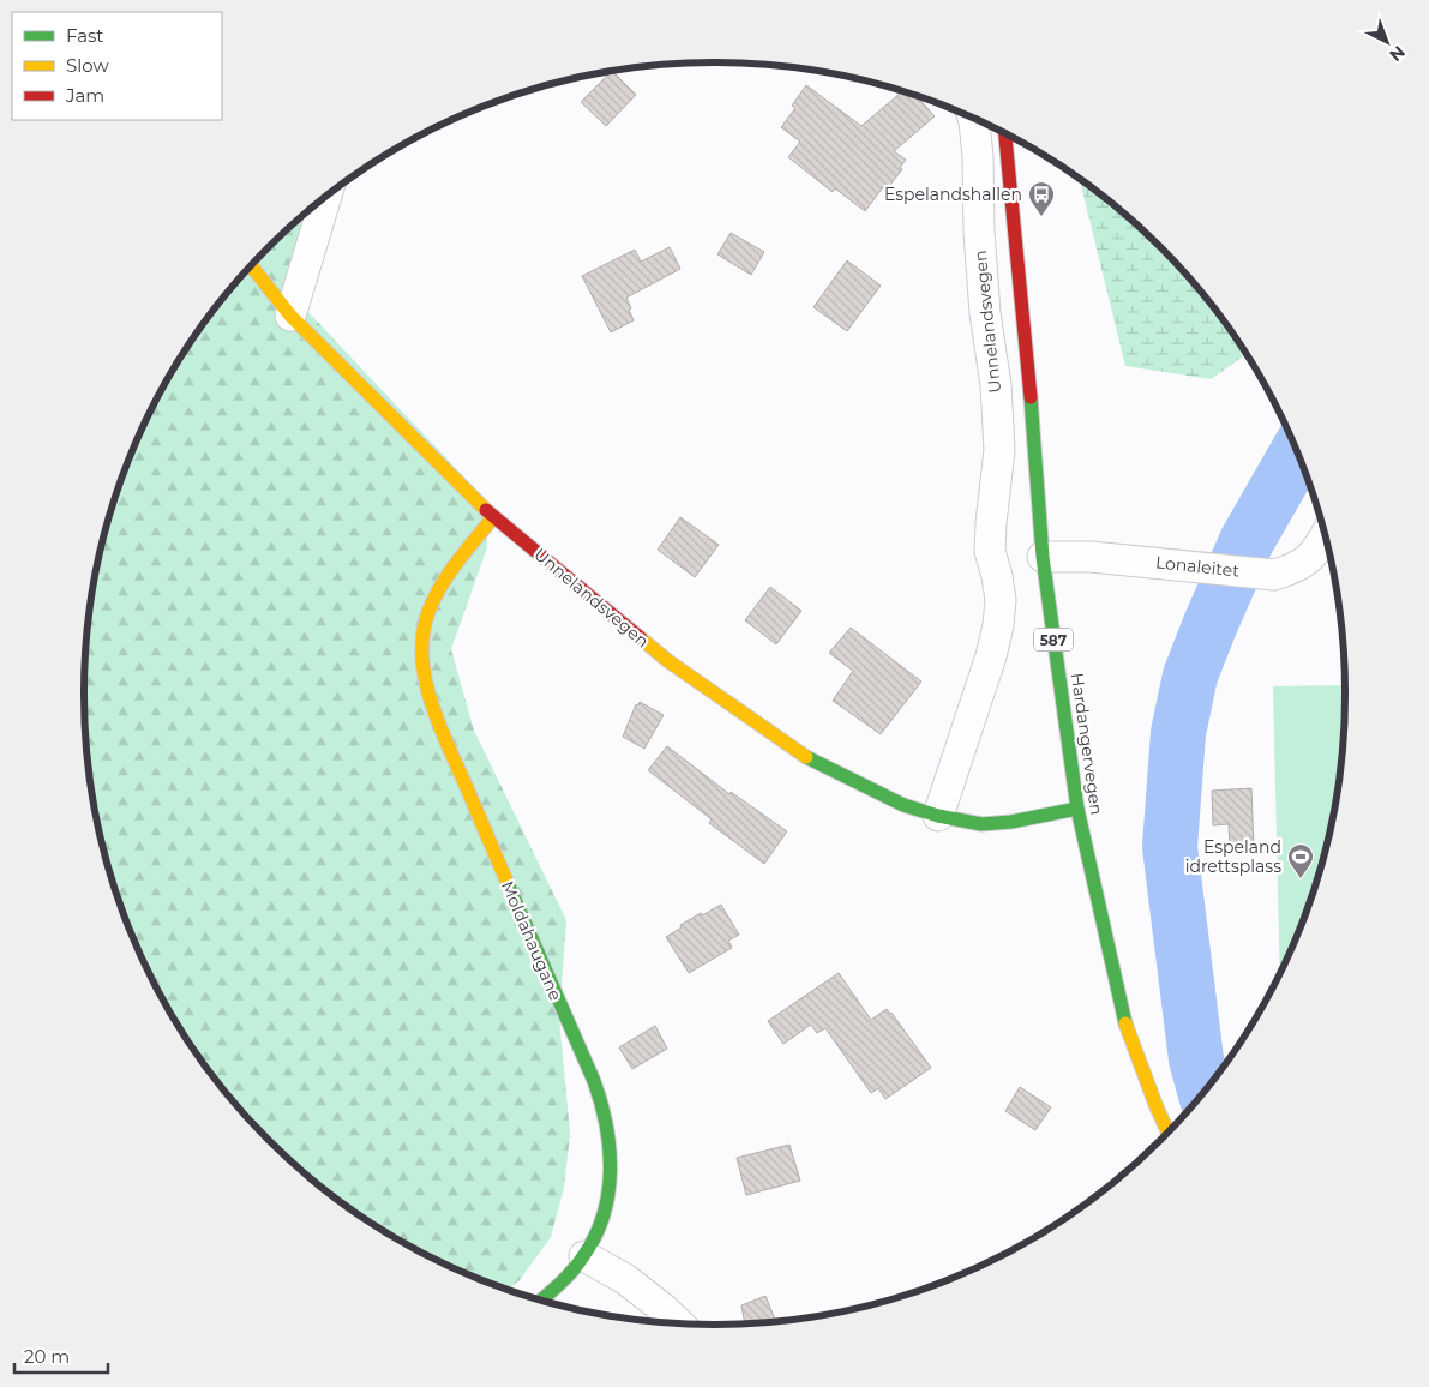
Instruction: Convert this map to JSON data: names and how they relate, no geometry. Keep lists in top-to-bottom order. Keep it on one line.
{"streets":{"main road":["Unnelandsvegen","587","Hardangervegen","Moldahaugane"],"street":["Lonaleitet"]},"crossings":[["Unnelandsvegen","Hardangervegen"],["Unnelandsvegen","Moldahaugane"],["Lonaleitet","Hardangervegen"]],"places":{"bus stop":["Espelandshallen"],"sports":["Espeland idrettsplass"]},"legend":["Fast","Slow","Jam"],"scale_bar":"20 m","north":"bottom right"}
